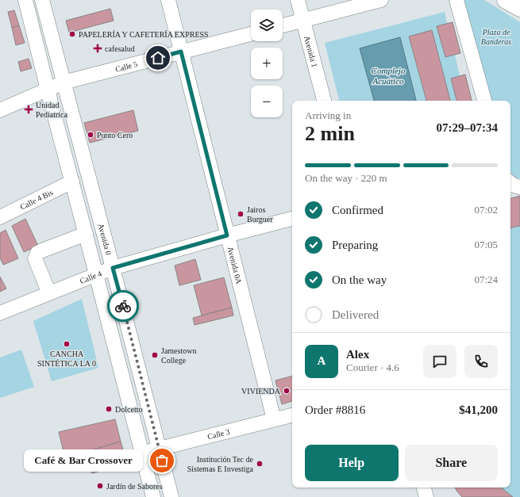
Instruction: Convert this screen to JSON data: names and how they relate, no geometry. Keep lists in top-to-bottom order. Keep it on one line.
{"streets":{"street":["Avenida 1","Calle 5","Calle 4 Bis","Avenida 0","Avenida 0A","Calle 4","Calle 3"]},"crossings":[["Calle 5","Avenida 0"],["Calle 5","Avenida 0A"],["Avenida 0","Calle 4"],["Avenida 0","Calle 3"],["Avenida 0A","Calle 4"],["Avenida 0A","Calle 3"]],"water":["Complejo Acuático"],"parks":["Plaza de Banderas"],"places":{"other":["PAPELERÍA Y CAFETERÍA EXPRESS","Punto Cero","Jairos Burguer","CANCHA SINTÉTICA LA 0","Jamestown College","VIVIENDA","Dolcetto","Café & Bar Crossover","Institución Tec de Sistemas E Investiga","Jardín de Sabores"],"health":["cafesalud","Unidad Pediatrica"]},"page":{"map_buttons":["+","−"],"heading":["2 min","Arriving in","07:29–07:34"],"panel":["Alex","Courier · 4.6","Order #8816","$41,200"],"bar":"On the way · 220 m","list":[["Confirmed","07:02"],["Preparing","07:05"],["On the way","07:24"],"Delivered"],"round":"A","buttons":["Help","Share"],"bubble":"Café & Bar Crossover"}}
